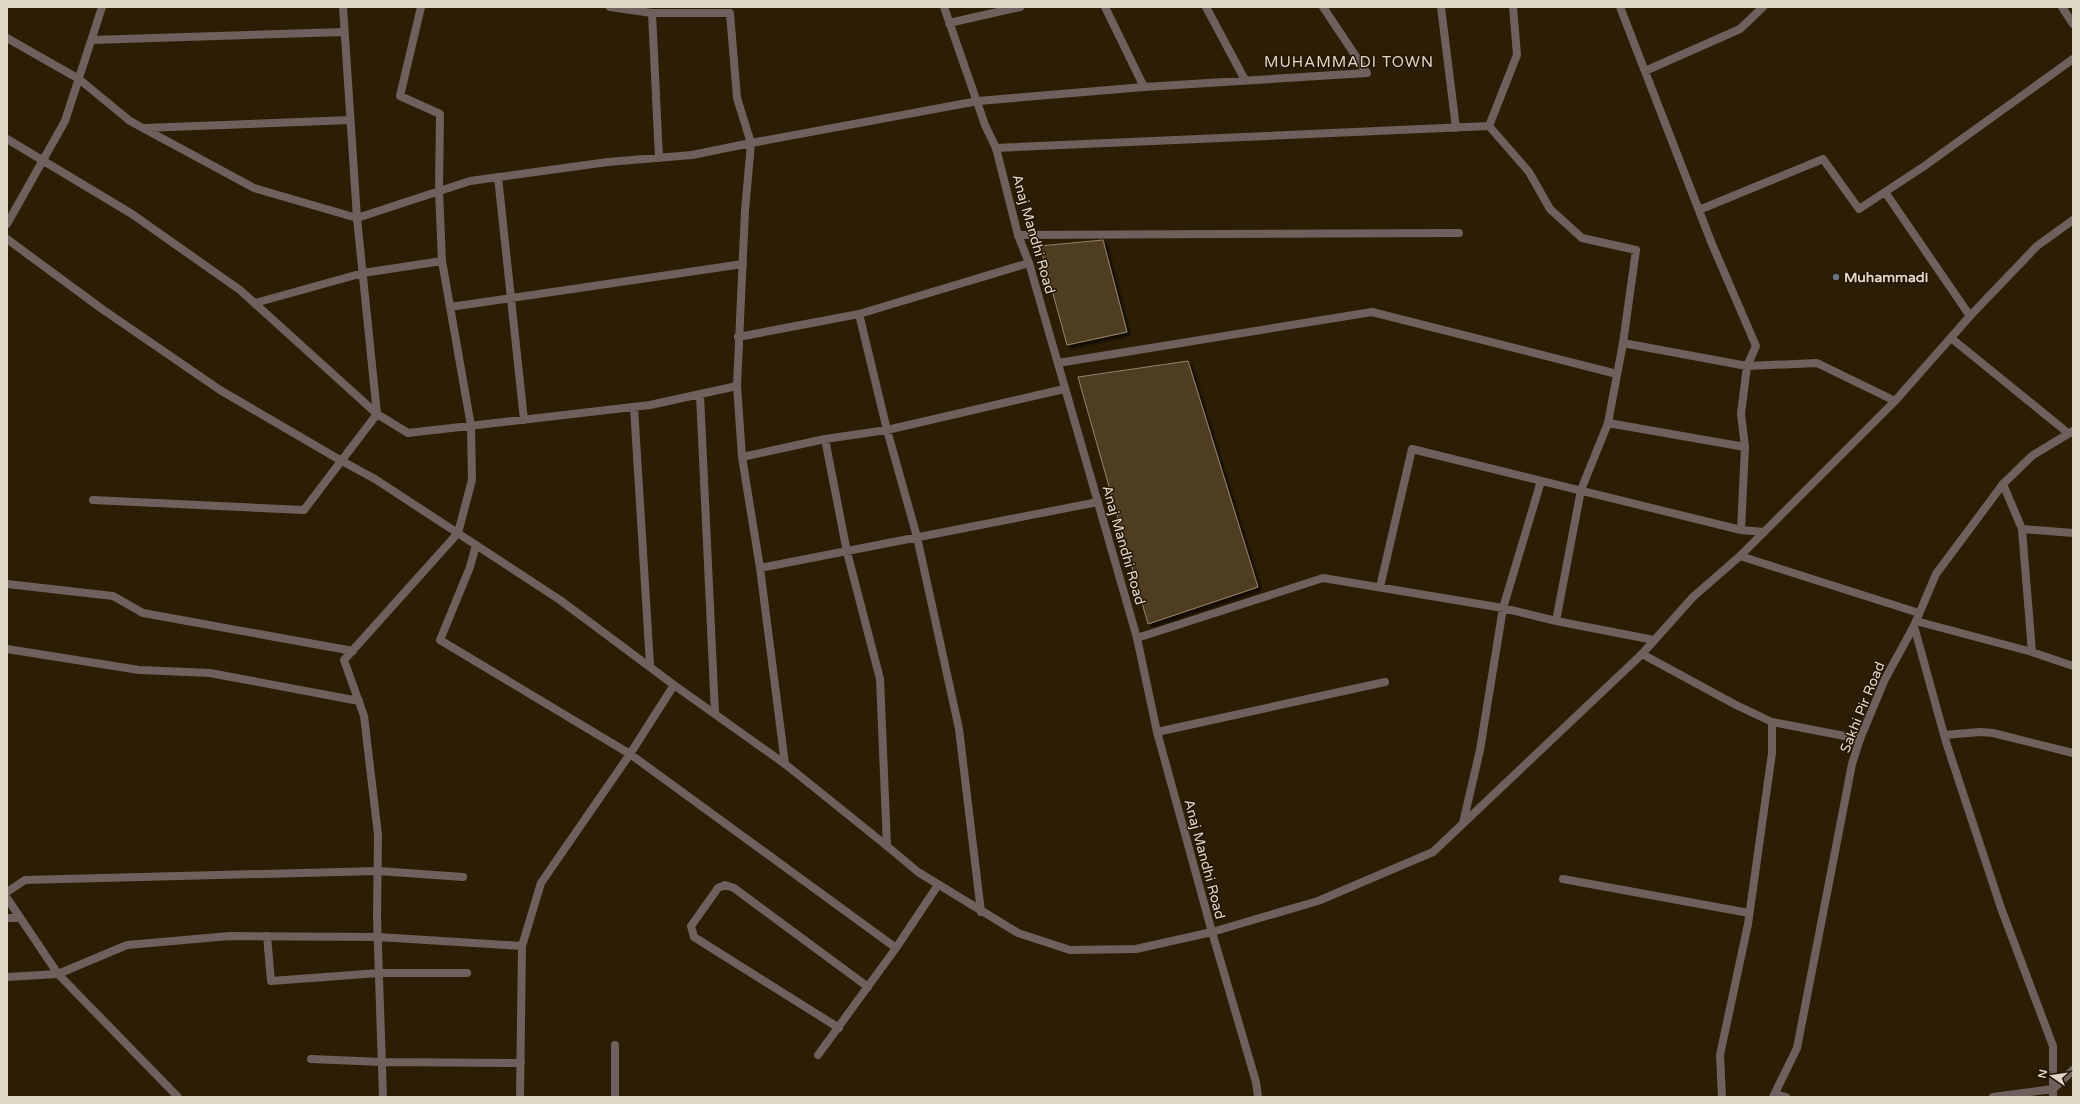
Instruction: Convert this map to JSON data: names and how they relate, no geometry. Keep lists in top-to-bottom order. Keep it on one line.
{"streets":{"street":["Anaj Mandhi Road","Sakhi Pir Road"]},"districts":["MUHAMMADI TOWN"],"places":["Muhammadi"],"north":"left"}
